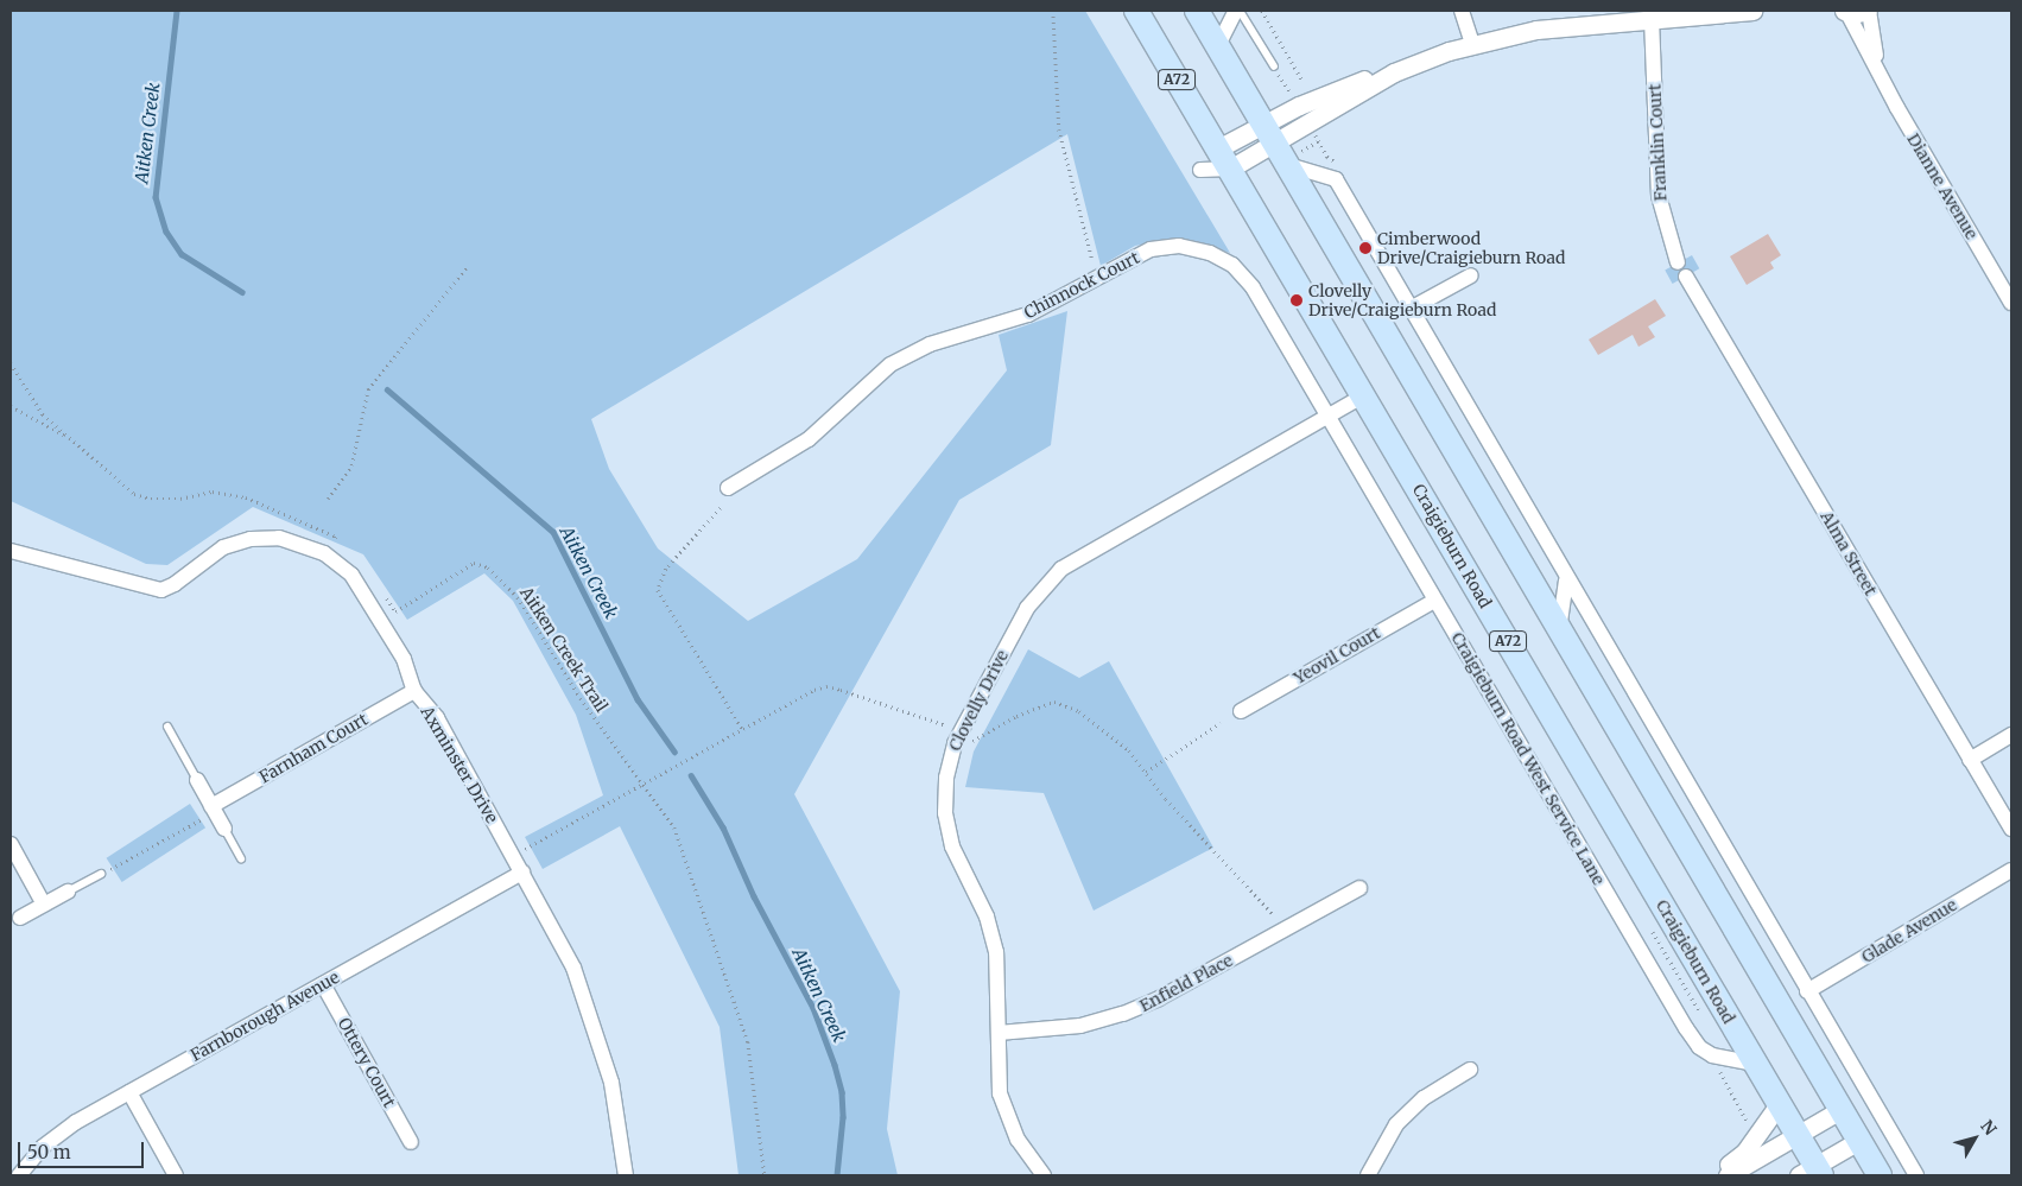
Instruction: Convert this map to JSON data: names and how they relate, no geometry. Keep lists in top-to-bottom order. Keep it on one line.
{"streets":{"main road":["A72","Craigieburn Road"],"street":["Franklin Court","Dianne Avenue","Chinnock Court","Alma Street","Yeovil Court","Clovelly Drive","Farnham Court","Craigieburn Road West Service Lane","Axminster Drive","Glade Avenue","Enfield Place","Farnborough Avenue","Ottery Court"],"path":["Aitken Creek Trail"]},"crossings":[["Chinnock Court","Clovelly Drive"],["Chinnock Court","Craigieburn Road West Service Lane"],["Craigieburn Road","Clovelly Drive"],["Craigieburn Road","Craigieburn Road West Service Lane"],["Yeovil Court","Craigieburn Road West Service Lane"],["Clovelly Drive","Craigieburn Road West Service Lane"],["Clovelly Drive","Enfield Place"],["Farnham Court","Axminster Drive"],["Axminster Drive","Farnborough Avenue"],["Farnborough Avenue","Ottery Court"]],"water":["Aitken Creek"],"places":["Cimberwood Drive/Craigieburn Road","Clovelly Drive/Craigieburn Road"],"scale_bar":"50 m","north":"top right"}
